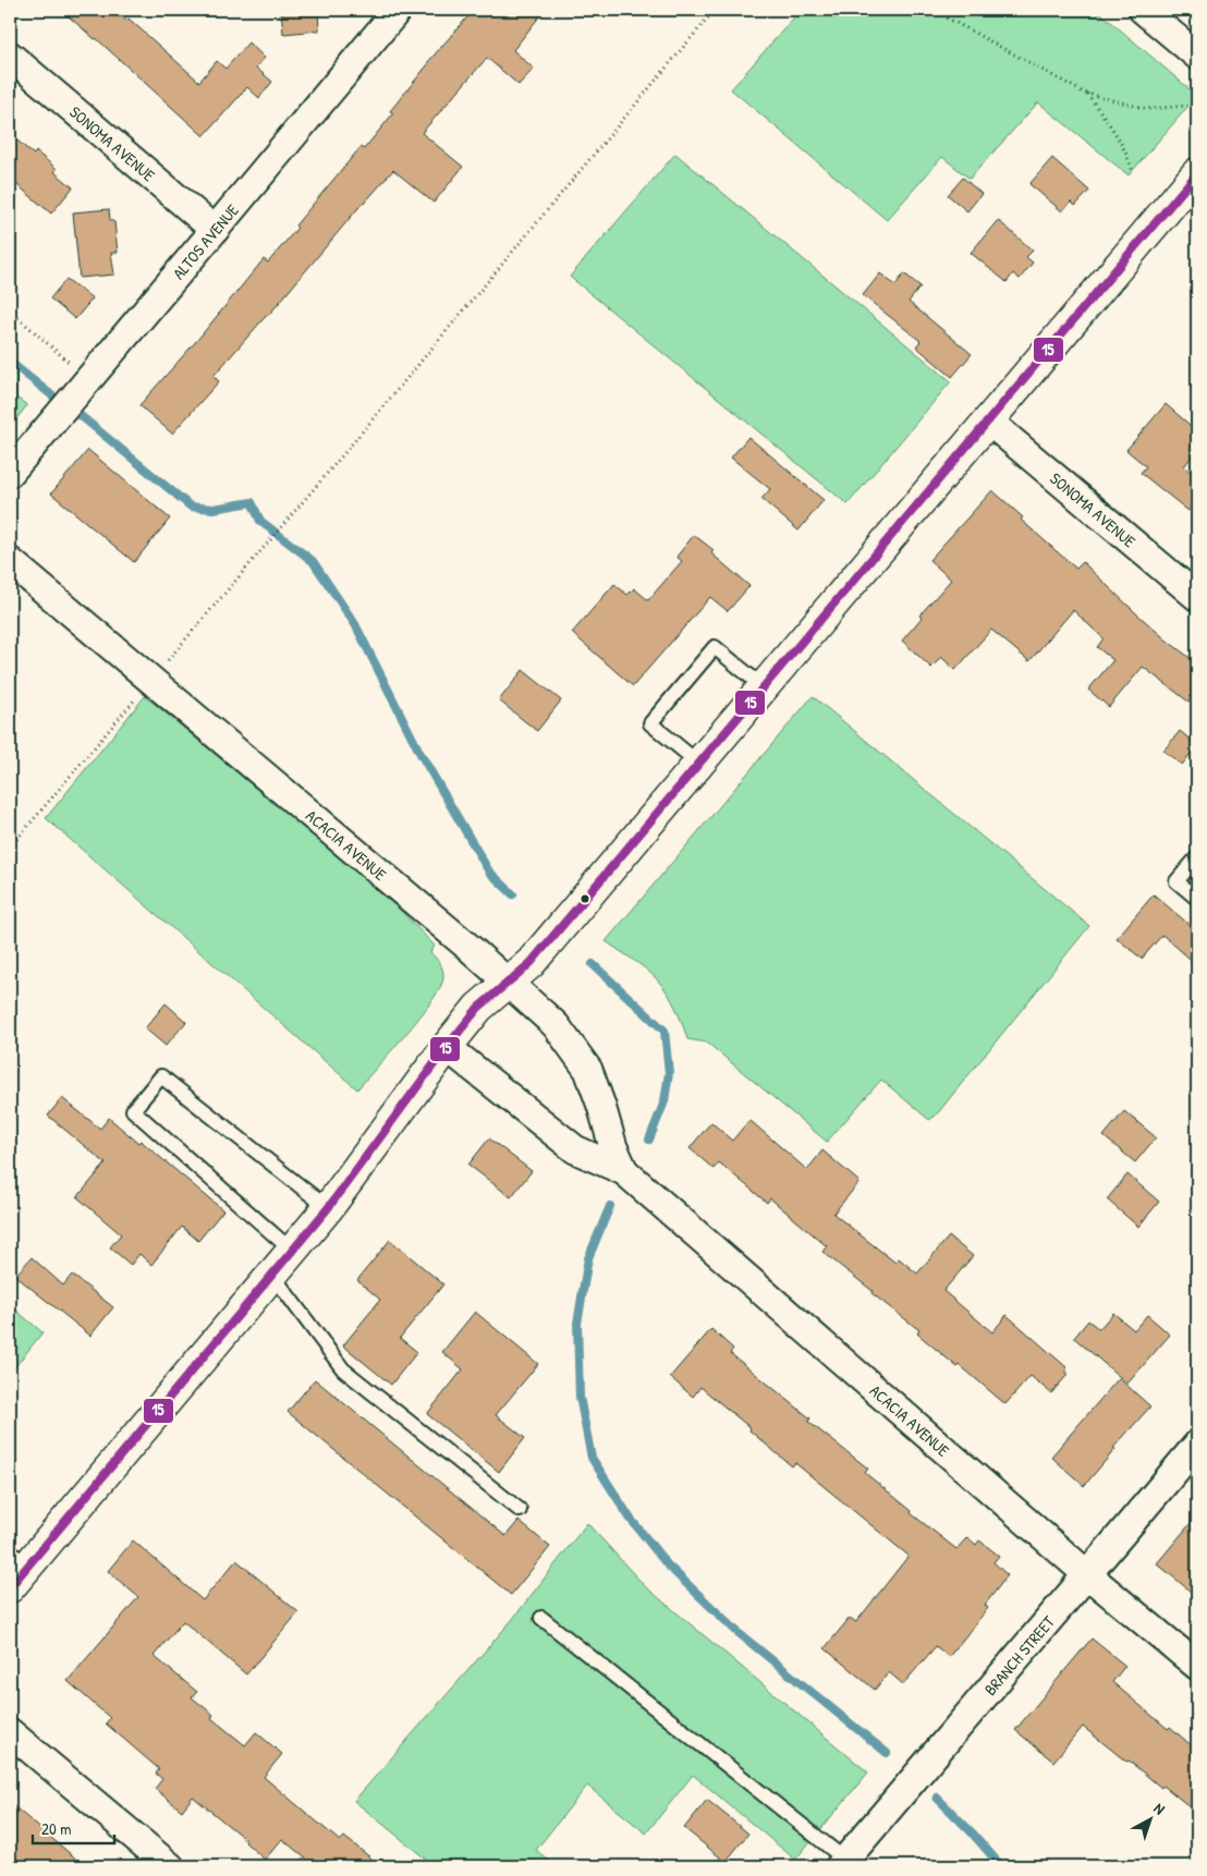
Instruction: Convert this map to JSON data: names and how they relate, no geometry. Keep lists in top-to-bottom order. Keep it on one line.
{"streets":{"street":["SONOMA AVENUE","ALTOS AVENUE","ACACIA AVENUE","BRANCH STREET"]},"crossings":[["SONOMA AVENUE","ALTOS AVENUE"],["ACACIA AVENUE","BRANCH STREET"]],"lines":["transit line 15"],"scale_bar":"20 m","north":"top right"}
